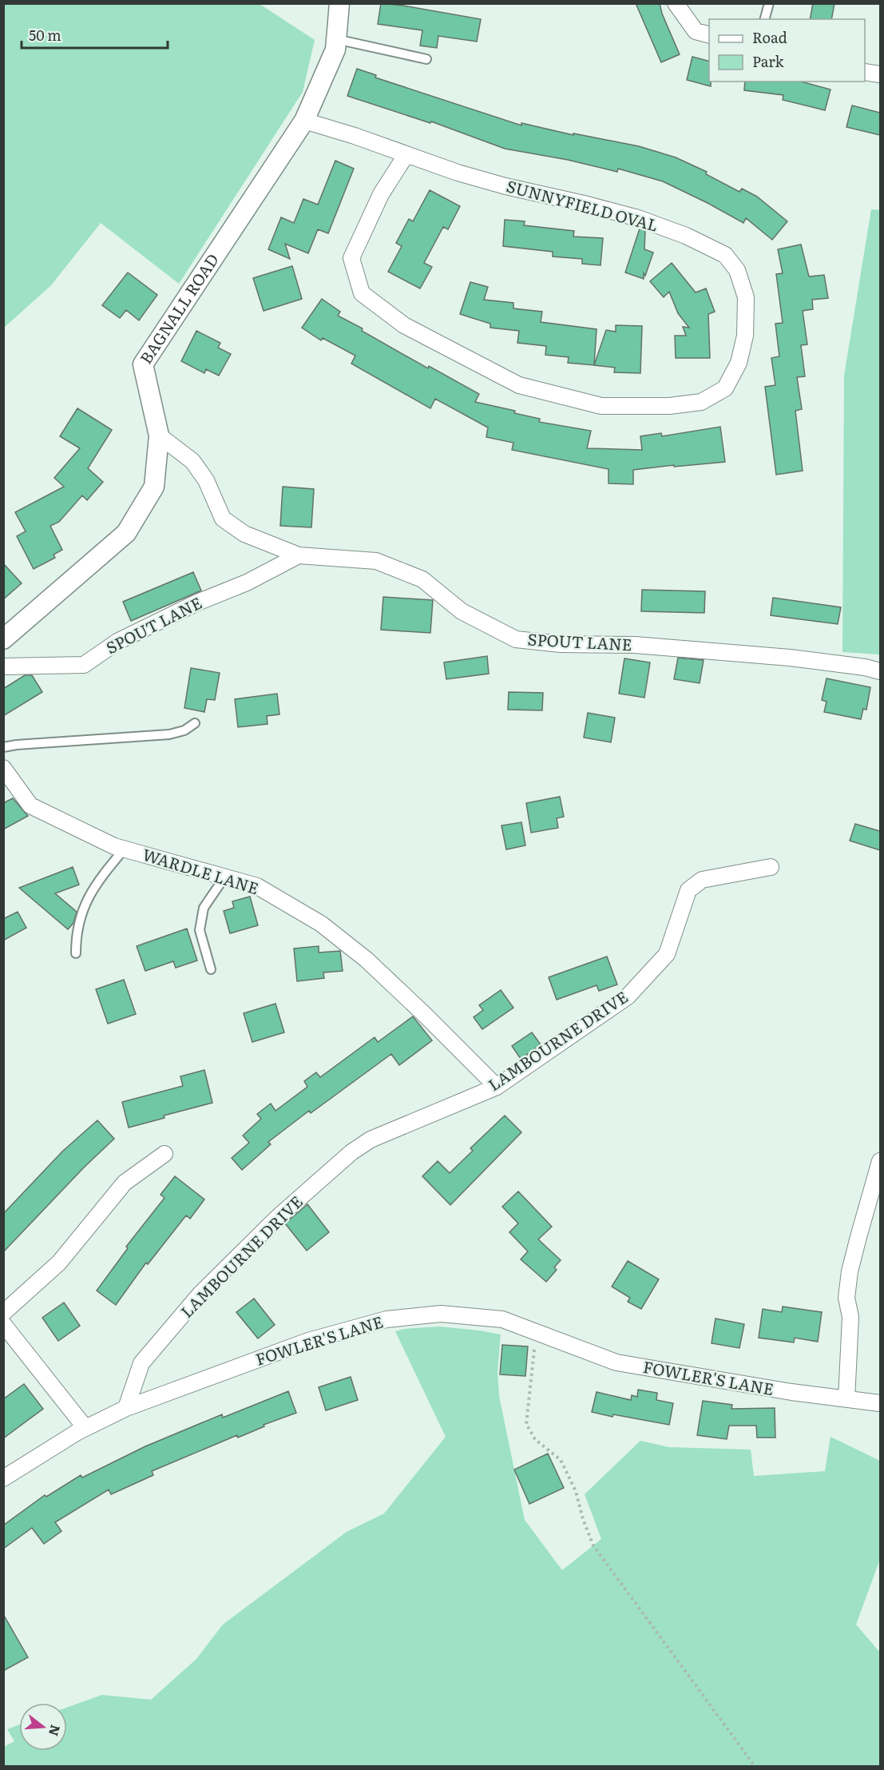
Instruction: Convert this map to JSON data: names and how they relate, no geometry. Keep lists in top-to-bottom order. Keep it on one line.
{"streets":{"street":["SUNNYFIELD OVAL","BAGNALL ROAD","SPOUT LANE","WARDLE LANE","LAMBOURNE DRIVE","FOWLER'S LANE"]},"crossings":[["SUNNYFIELD OVAL","BAGNALL ROAD"],["BAGNALL ROAD","SPOUT LANE"],["WARDLE LANE","LAMBOURNE DRIVE"],["LAMBOURNE DRIVE","FOWLER'S LANE"]],"legend":["Road","Park"],"scale_bar":"50 m","north":"right"}
